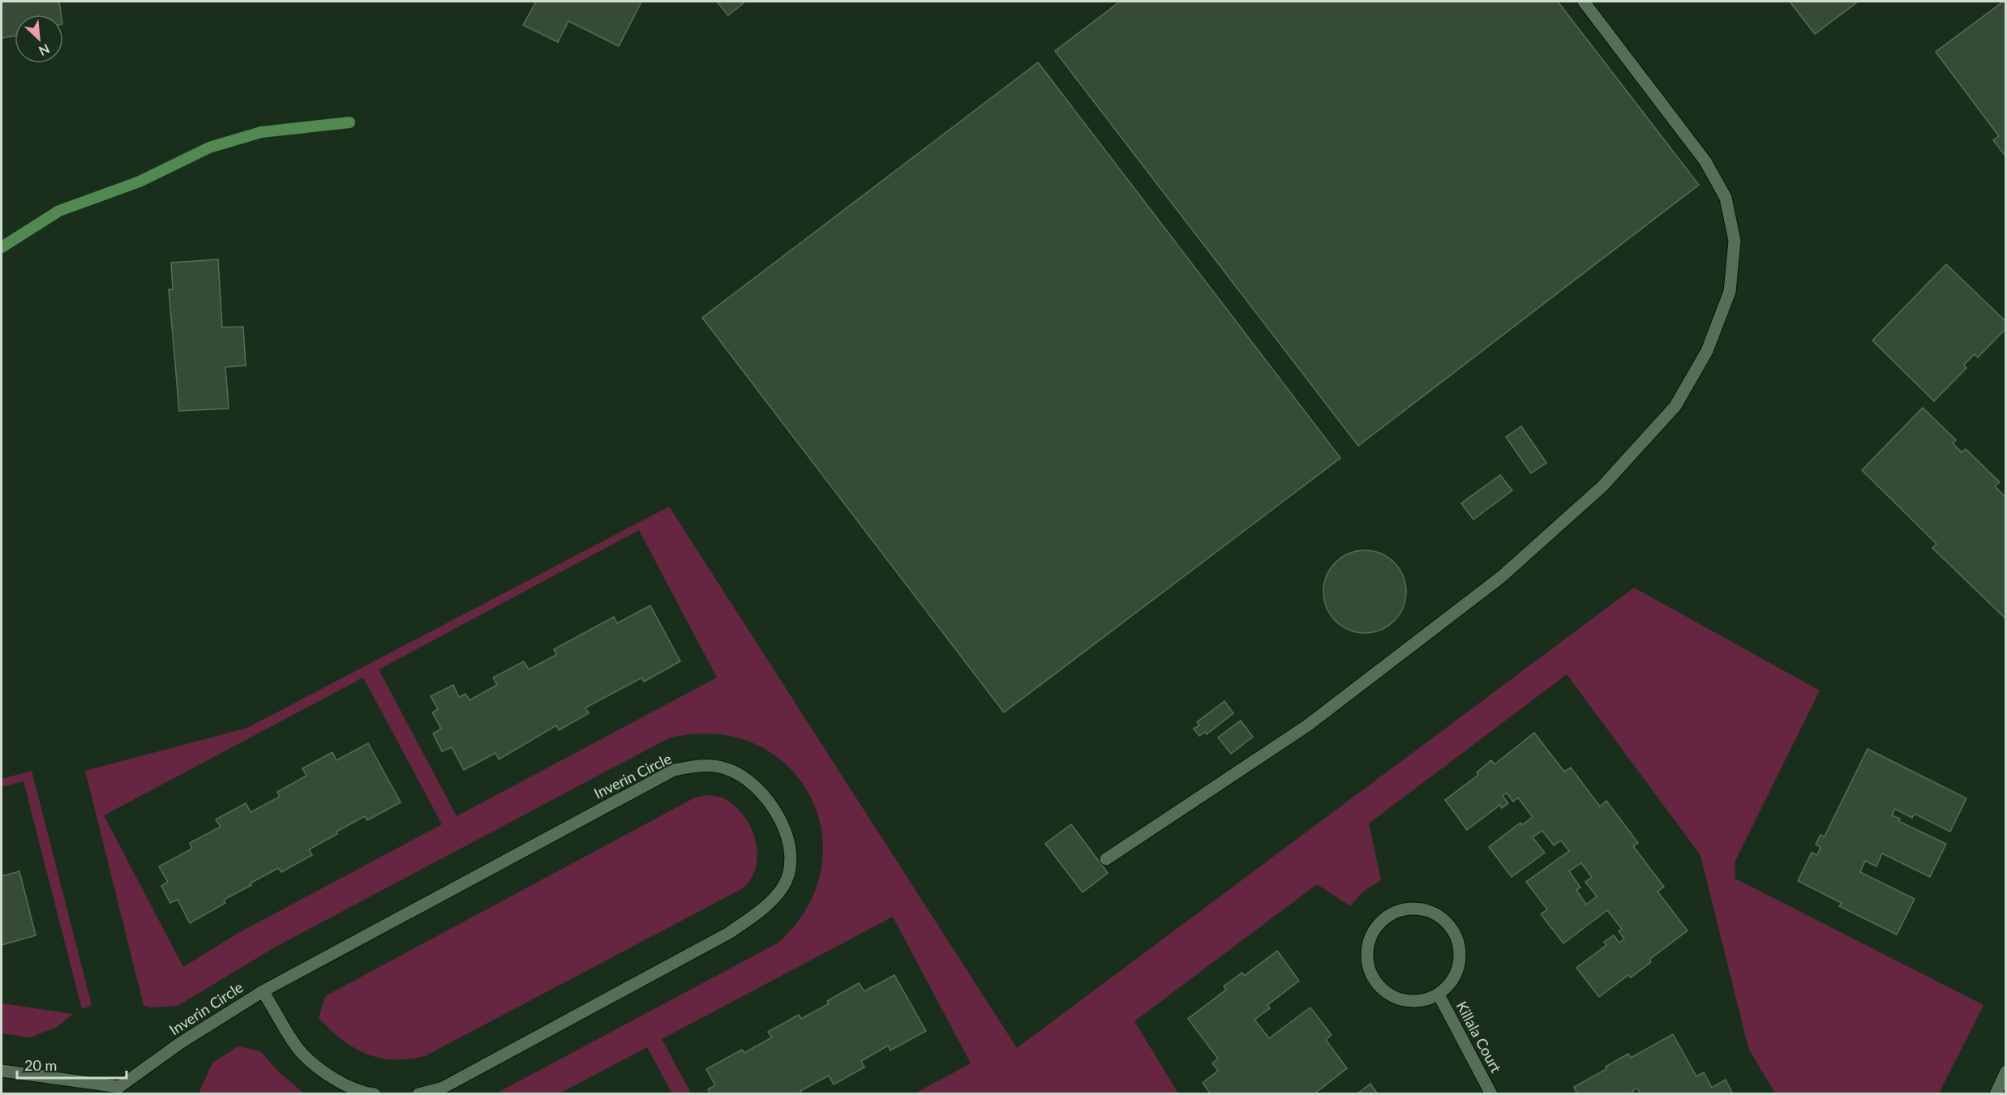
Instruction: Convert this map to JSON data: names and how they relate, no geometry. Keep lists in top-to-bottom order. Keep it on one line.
{"streets":{"street":["Inverin Circle","Killala Court"]},"scale_bar":"20 m","north":"bottom right"}
